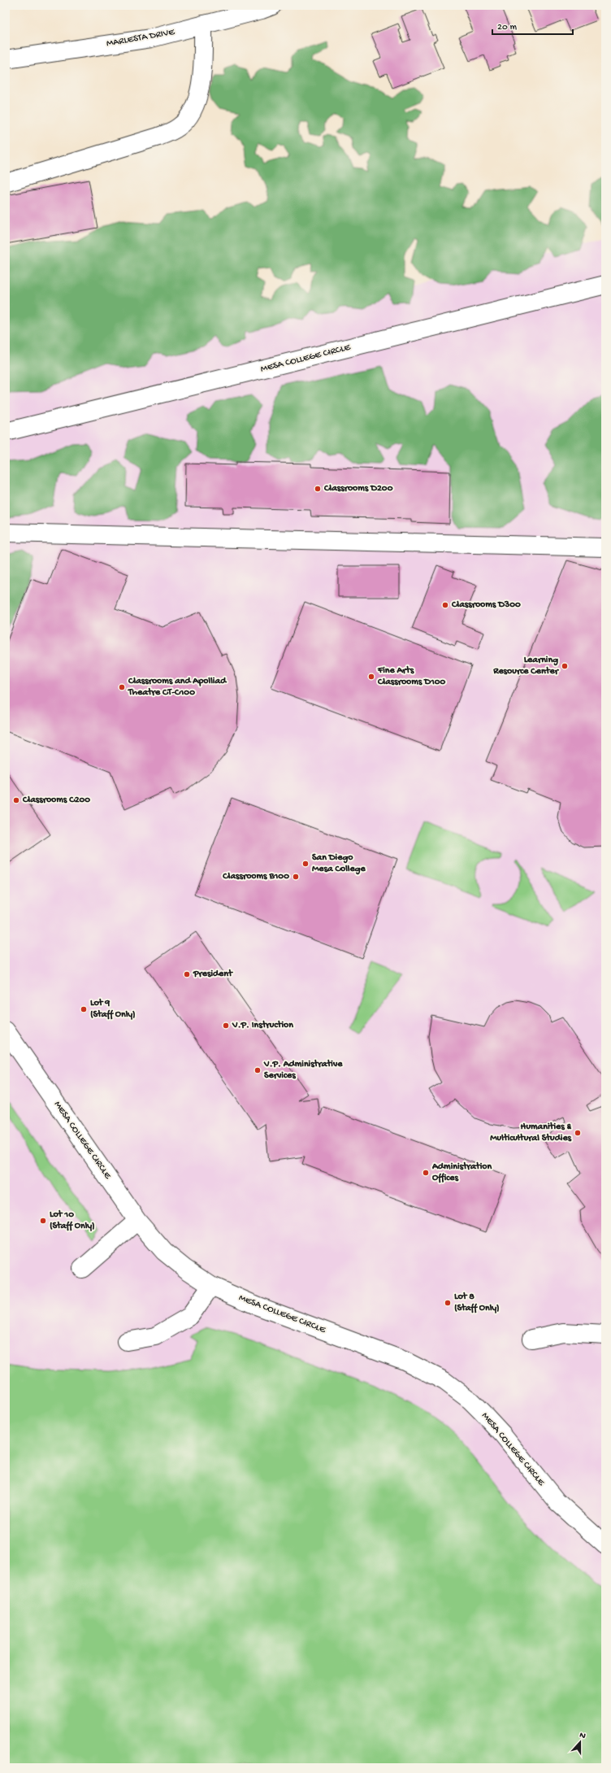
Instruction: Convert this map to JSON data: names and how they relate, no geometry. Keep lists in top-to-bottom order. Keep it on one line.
{"streets":{"street":["MARLESTA DRIVE","MESA COLLEGE CIRCLE"]},"places":["Classrooms D200","Classrooms D300","Learning Resource Center","Fine Arts Classrooms D100","Classrooms and Apolliad Theatre CT-C100","Classrooms C200","San Diego Mesa College","Classrooms B100","President","Lot 9 (Staff Only)","V.P. Instruction","V.P. Administrative Services","Humanities & Multicultural Studies","Administration Offices","Lot 10 (Staff Only)","Lot 8 (Staff Only)"],"scale_bar":"20 m","north":"top"}
